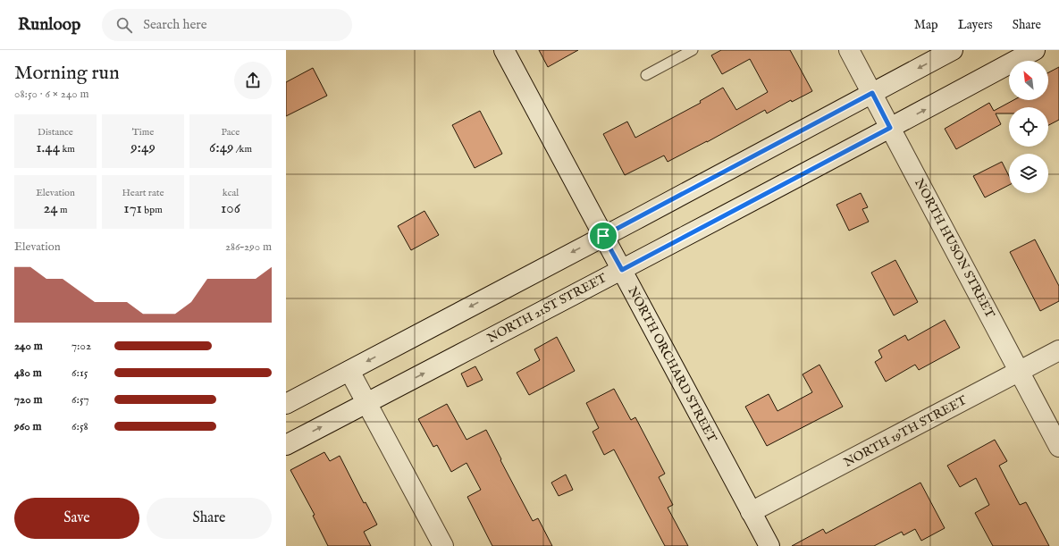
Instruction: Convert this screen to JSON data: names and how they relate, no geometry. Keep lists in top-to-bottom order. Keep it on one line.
{"streets":{"main road":["NORTH HUSON STREET","NORTH 21ST STREET","NORTH ORCHARD STREET","NORTH 19TH STREET"]},"crossings":[["NORTH HUSON STREET","NORTH 21ST STREET"],["NORTH HUSON STREET","NORTH 19TH STREET"],["NORTH 21ST STREET","NORTH ORCHARD STREET"],["NORTH ORCHARD STREET","NORTH 19TH STREET"]],"north":"top left","page":{"header":"Runloop","search":"Search here","nav":["Map","Layers","Share"],"heading":["Morning run","08:50 · 6 × 240 m"],"stats":[["Distance","1.44 km"],["Time","9:49"],["Pace","6:49 /km"],["Elevation","24 m"],["Heart rate","171 bpm"],["kcal","106"]],"chart":["Elevation","286–290 m"],"list":[{"name":"240 m","note":"7:02"},{"name":"480 m","note":"6:15"},{"name":"720 m","note":"6:57"},{"name":"960 m","note":"6:58"}],"buttons":["Save","Share"]}}
